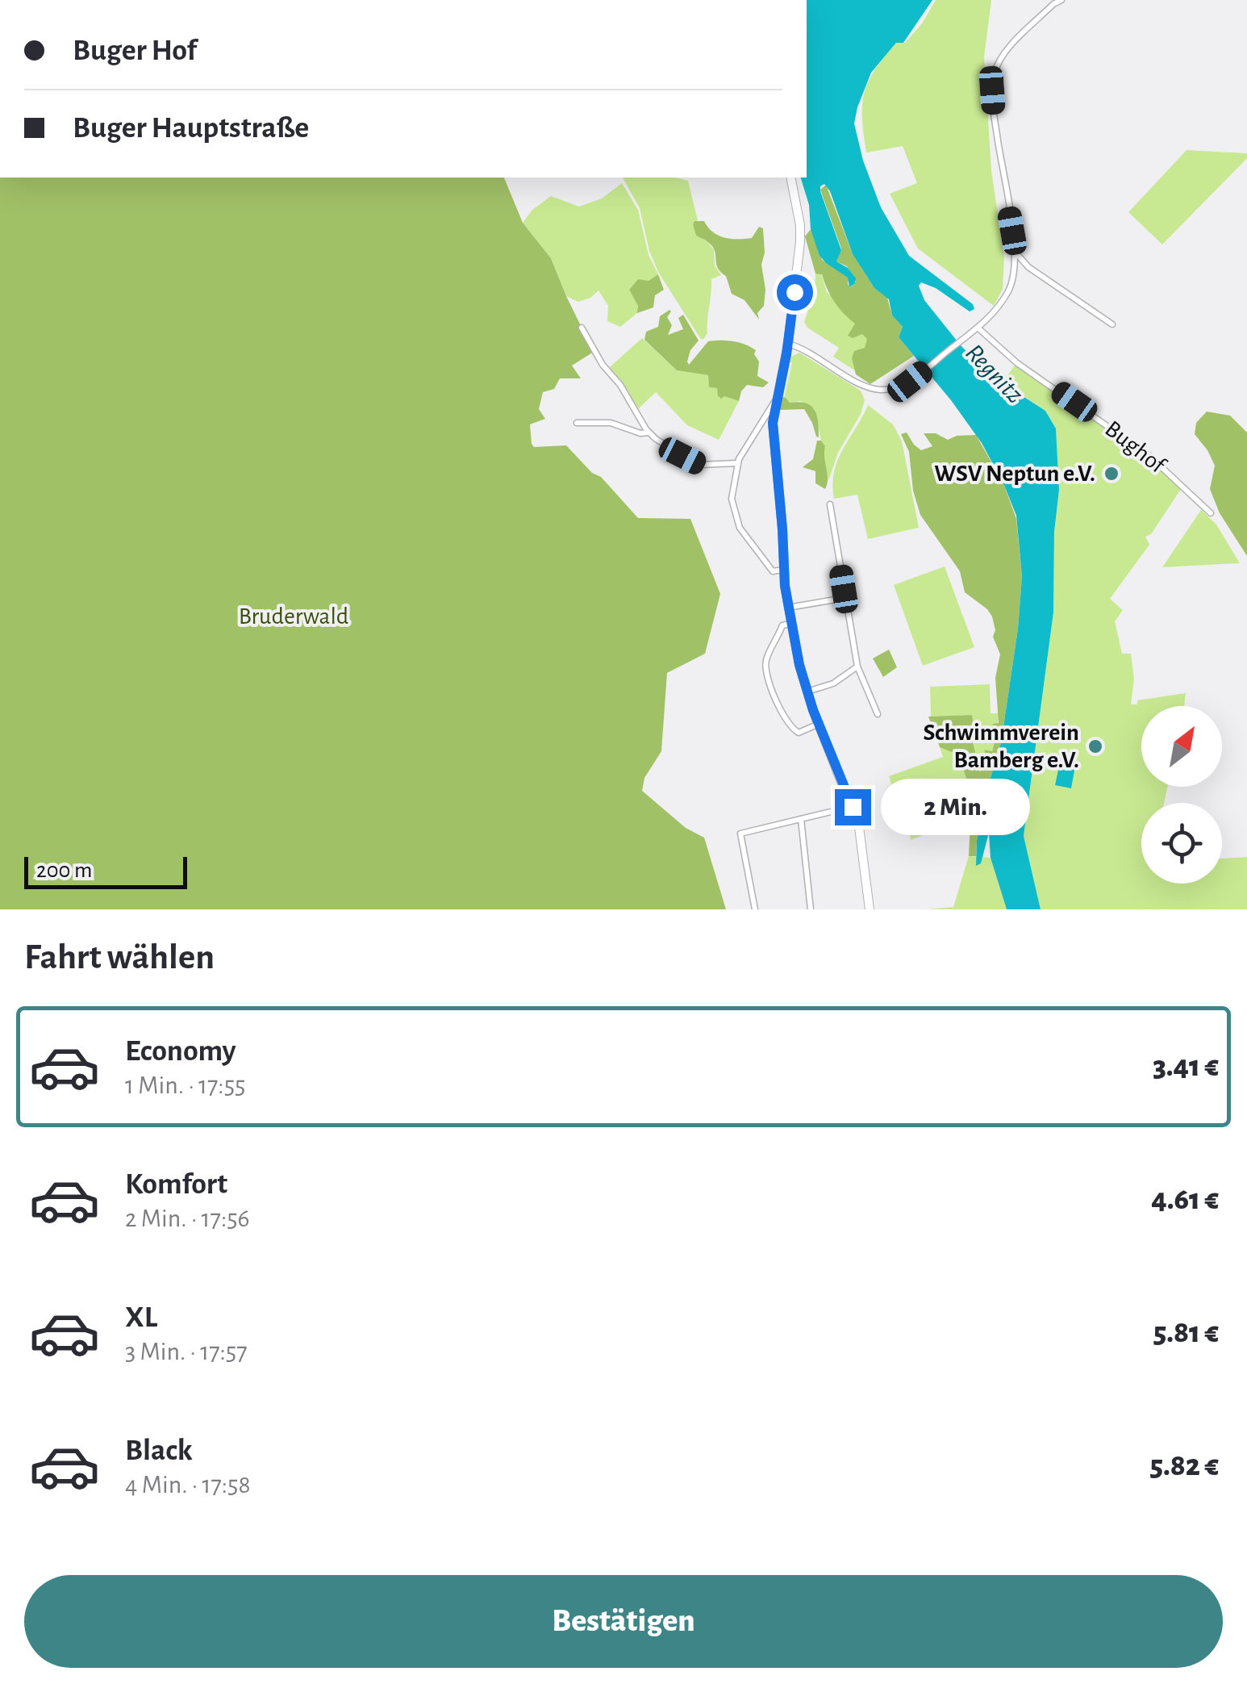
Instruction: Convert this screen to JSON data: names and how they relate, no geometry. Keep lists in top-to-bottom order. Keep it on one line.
{"streets":{"street":["Bughof"]},"water":["Regnitz"],"parks":["Bruderwald"],"places":["WSV Neptun e.V.","Schwimmverein Bamberg e.V."],"scale_bar":"200 m","north":"top right","page":{"banner":["Buger Hof","Buger Hauptstraße"],"bubble":"2 Min.","scale":"200 m","heading":"Fahrt wählen","list":[{"name":"Economy","note":"1 Min. · 17:55","value":"3.41 €"},{"name":"Komfort","note":"2 Min. · 17:56","value":"4.61 €"},{"name":"XL","note":"3 Min. · 17:57","value":"5.81 €"},{"name":"Black","note":"4 Min. · 17:58","value":"5.82 €"}],"buttons":"Bestätigen"}}
